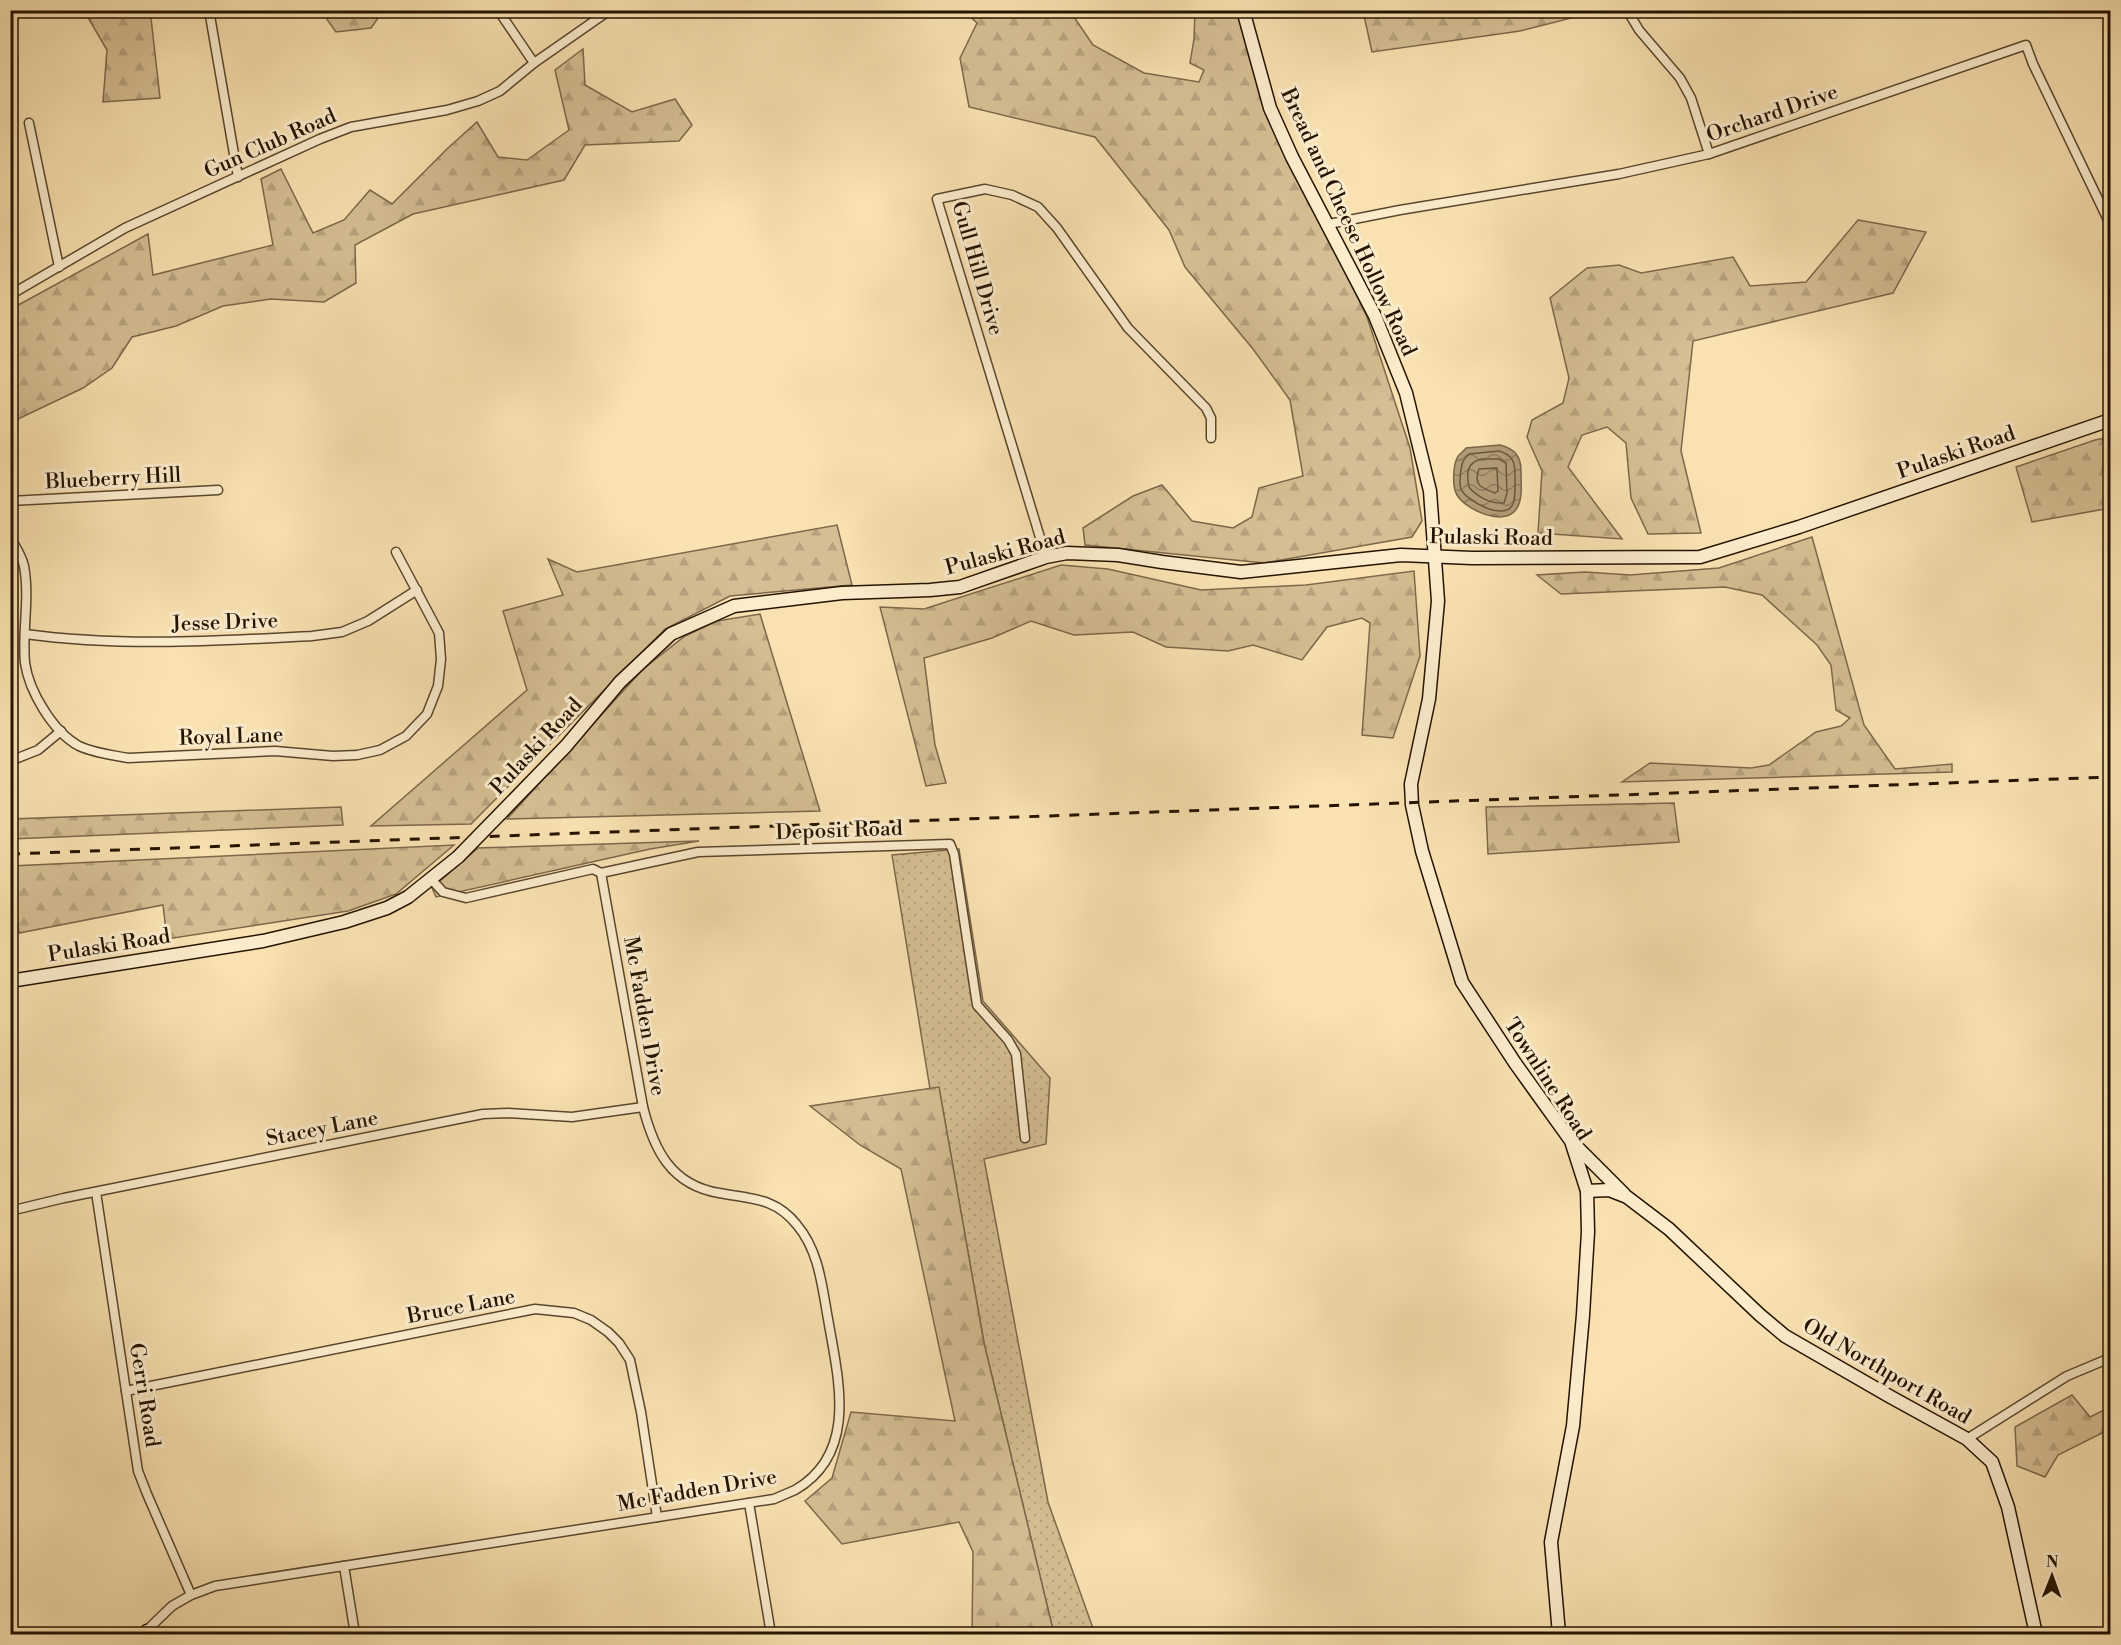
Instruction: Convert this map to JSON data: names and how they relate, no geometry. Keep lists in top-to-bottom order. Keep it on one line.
{"streets":{"main road":["Bread and Cheese Hollow Road","Pulaski Road","Townline Road","Old Northport Road"],"street":["Orchard Drive","Gun Club Road","Gull Hill Drive","Blueberry Hill","Jesse Drive","Royal Lane","Deposit Road","Mc Fadden Drive","Stacey Lane","Bruce Lane","Gerri Road"]},"crossings":[["Orchard Drive","Bread and Cheese Hollow Road"],["Bread and Cheese Hollow Road","Pulaski Road"],["Bread and Cheese Hollow Road","Townline Road"],["Gull Hill Drive","Pulaski Road"],["Pulaski Road","Deposit Road"],["Pulaski Road","Townline Road"],["Jesse Drive","Royal Lane"],["Deposit Road","Mc Fadden Drive"],["Mc Fadden Drive","Stacey Lane"],["Mc Fadden Drive","Bruce Lane"],["Mc Fadden Drive","Gerri Road"],["Townline Road","Old Northport Road"],["Stacey Lane","Gerri Road"],["Bruce Lane","Gerri Road"]],"north":"top"}
